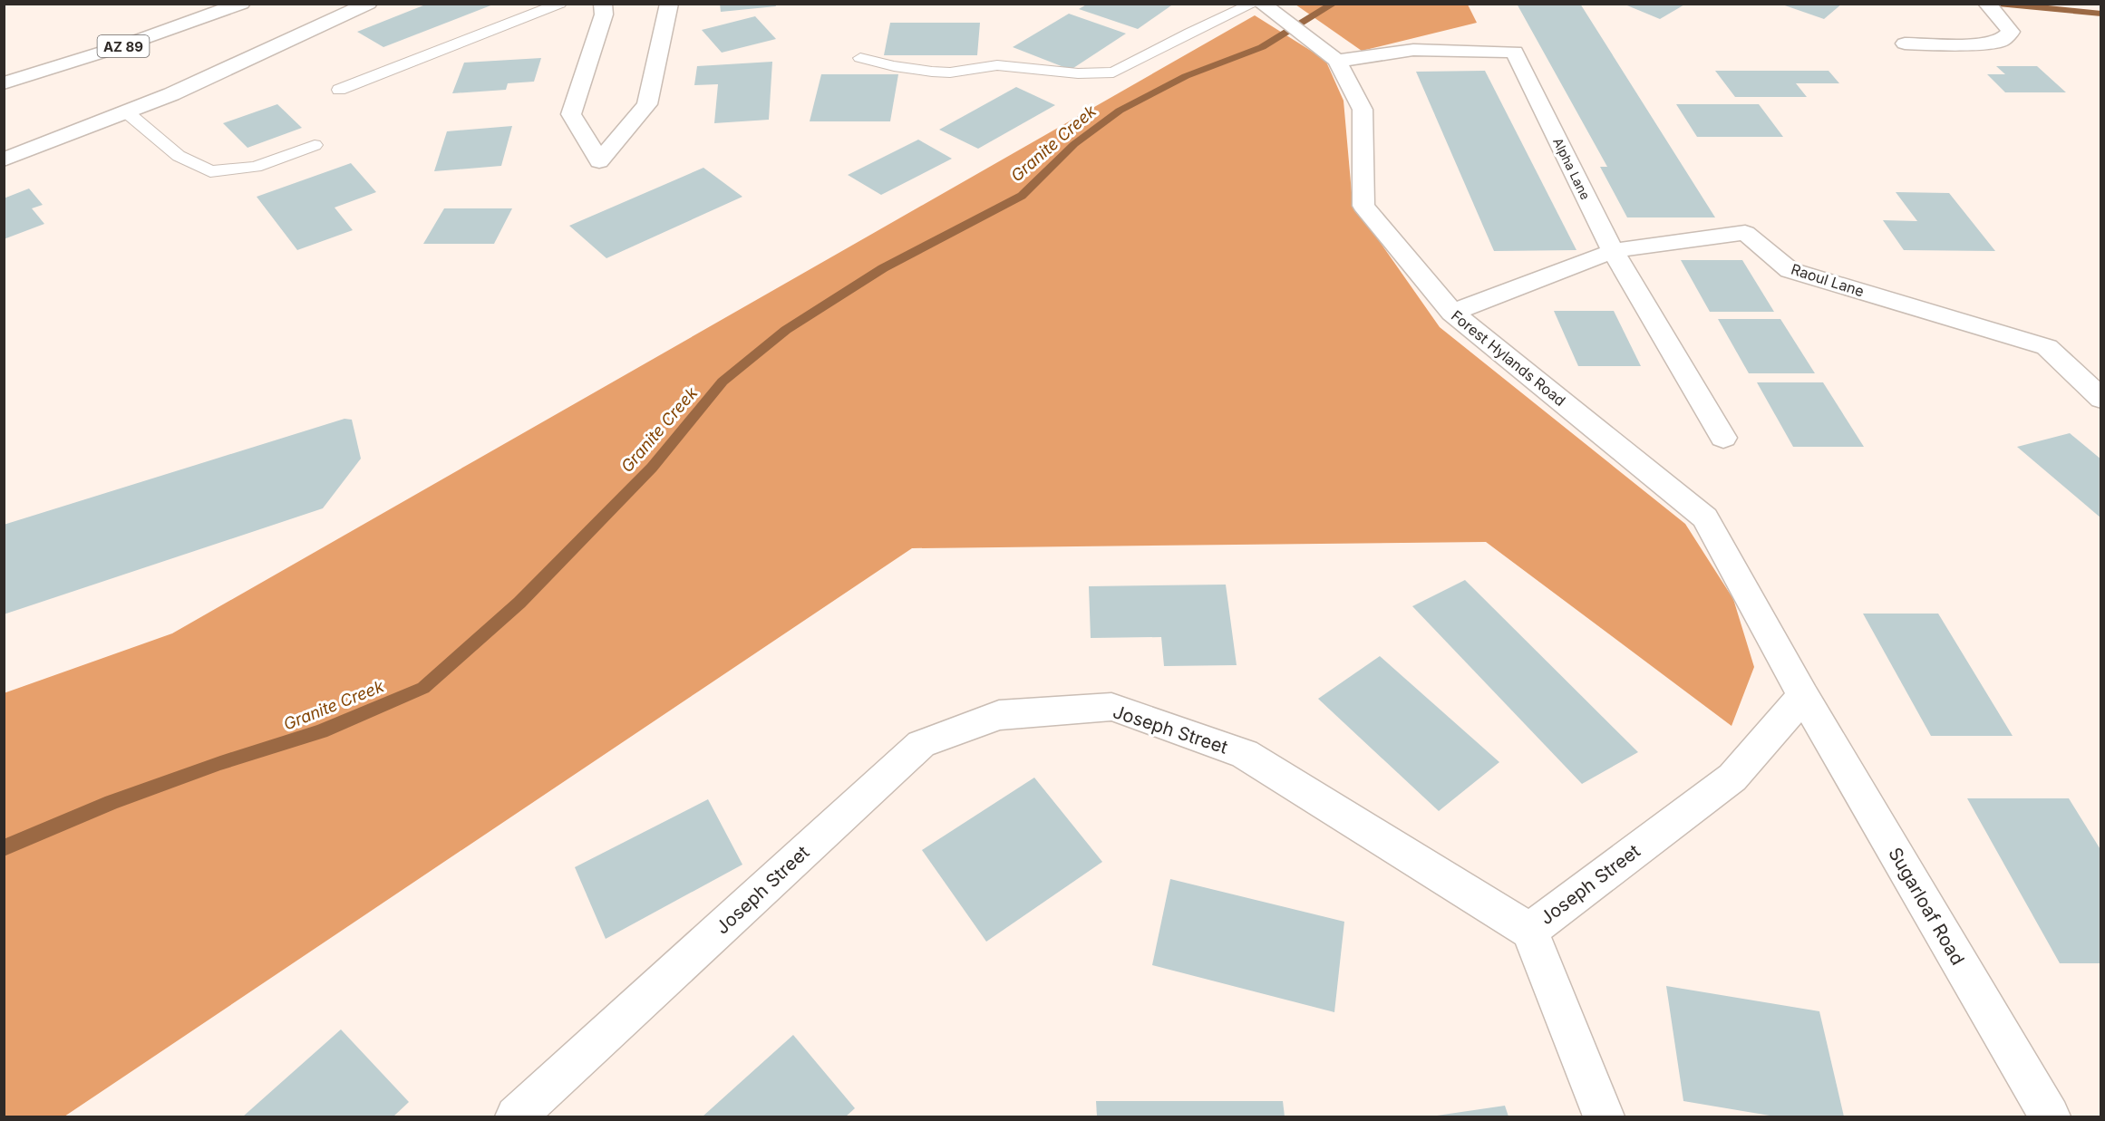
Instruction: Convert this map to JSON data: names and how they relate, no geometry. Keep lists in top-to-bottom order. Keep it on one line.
{"streets":{"street":["AZ 89","Alpha Lane","Raoul Lane","Forest Hylands Road","Joseph Street","Sugarloaf Road"]},"crossings":[["Alpha Lane","Raoul Lane"],["Alpha Lane","Forest Hylands Road"],["Raoul Lane","Forest Hylands Road"],["Forest Hylands Road","Joseph Street"],["Forest Hylands Road","Sugarloaf Road"],["Joseph Street","Sugarloaf Road"]],"water":["Granite Creek"]}
